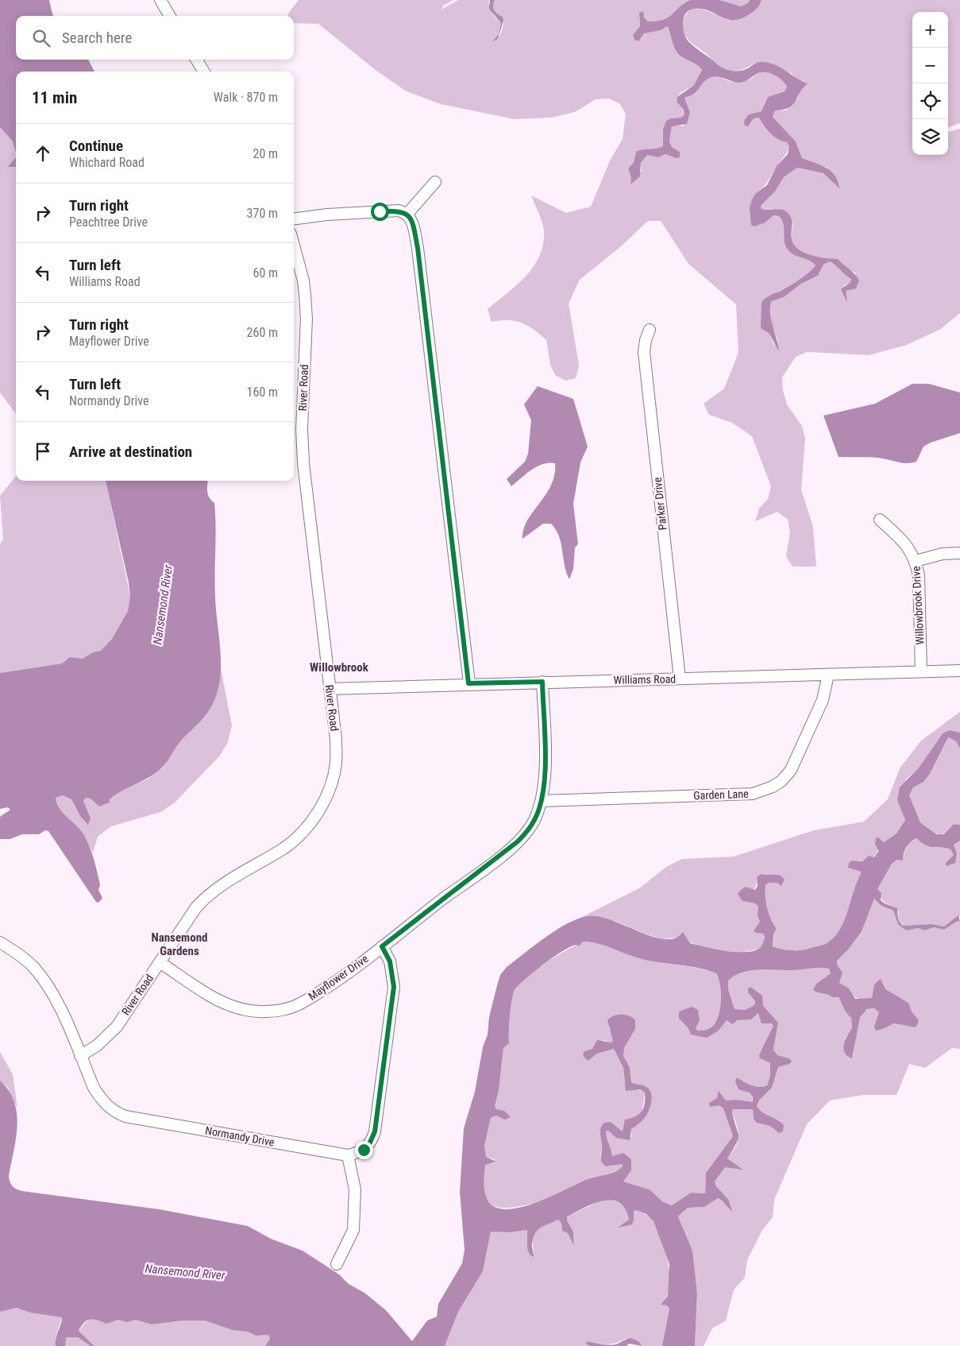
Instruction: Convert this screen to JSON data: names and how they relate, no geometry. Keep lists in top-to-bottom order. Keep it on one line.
{"streets":{"street":["River Road","Parker Drive","Willowbrook Drive","Williams Road","Garden Lane","Mayflower Drive","Normandy Drive"]},"crossings":[["River Road","Williams Road"],["River Road","Mayflower Drive"],["River Road","Normandy Drive"],["Parker Drive","Williams Road"],["Willowbrook Drive","Williams Road"],["Williams Road","Garden Lane"],["Williams Road","Mayflower Drive"],["Garden Lane","Mayflower Drive"]],"districts":["Willowbrook","Nansemond Gardens"],"water":["Nansemond River"],"page":{"map_buttons":["+","−"],"search":"Search here","heading":["11 min","Walk · 870 m"],"list":[["Continue","Whichard Road","20 m"],["Turn right","Peachtree Drive","370 m"],["Turn left","Williams Road","60 m"],["Turn right","Mayflower Drive","260 m"],["Turn left","Normandy Drive","160 m"],"Arrive at destination"]}}
